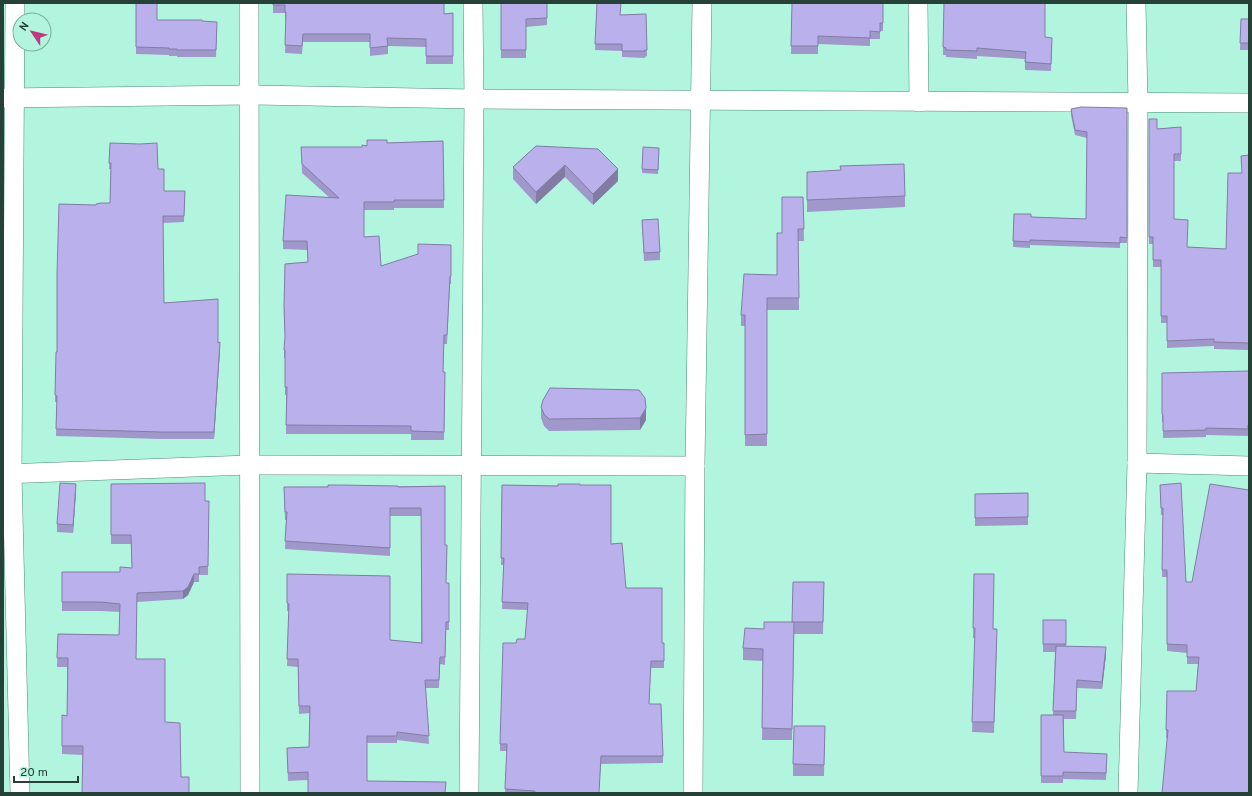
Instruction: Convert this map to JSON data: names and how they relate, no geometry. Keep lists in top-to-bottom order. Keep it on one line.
{"scale_bar":"20 m","north":"top left"}
